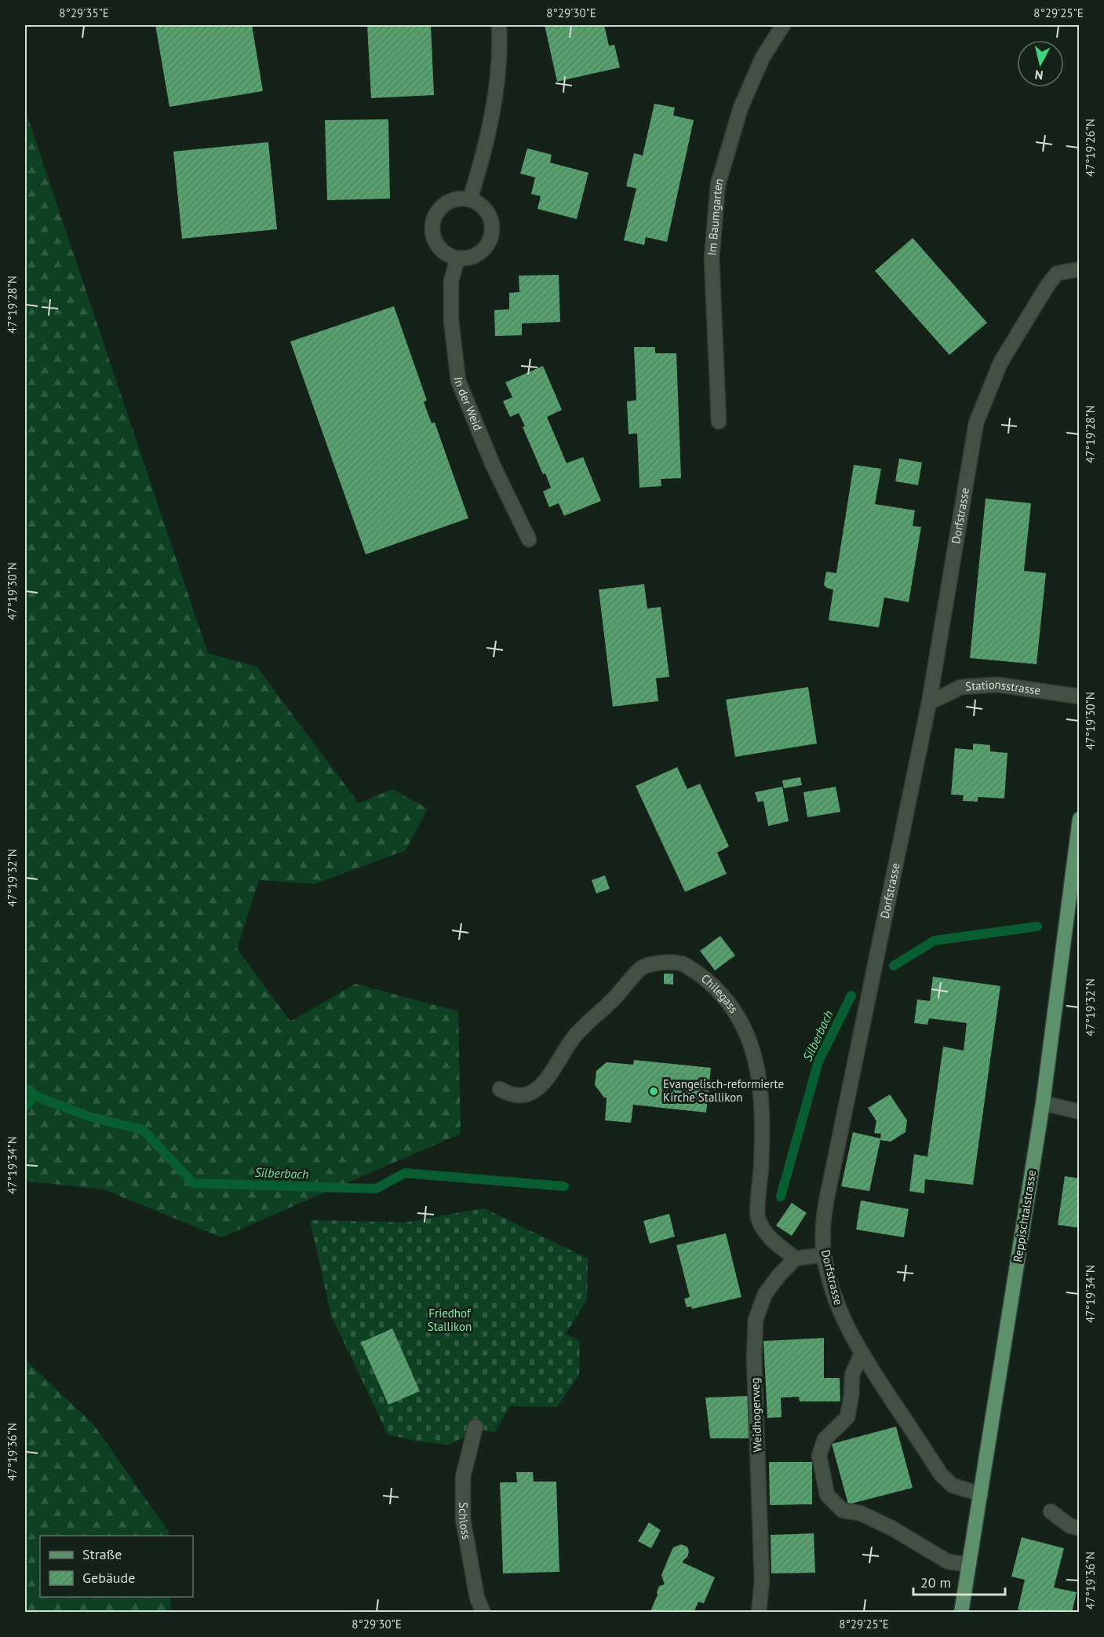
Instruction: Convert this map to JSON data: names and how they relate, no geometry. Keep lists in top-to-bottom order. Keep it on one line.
{"streets":{"main road":["Reppischtalstrasse"],"street":["Im Baumgarten","In der Weid","Dorfstrasse","Stationsstrasse","Chilegass","Weidhogerweg","Schloss"]},"crossings":[["Dorfstrasse","Stationsstrasse"],["Dorfstrasse","Reppischtalstrasse"],["Chilegass","Weidhogerweg"]],"water":["Silberbach"],"parks":["Friedhof Stallikon"],"places":["Evangelisch-reformierte Kirche Stallikon"],"legend":["Straße","Gebäude"],"scale_bar":"20 m","north":"bottom","coordinates":["8°29'35\"E","8°29'30\"E","8°29'25\"E","47°19'26\"N","47°19'28\"N","47°19'30\"N","47°19'32\"N","47°19'34\"N","47°19'36\"N"]}
